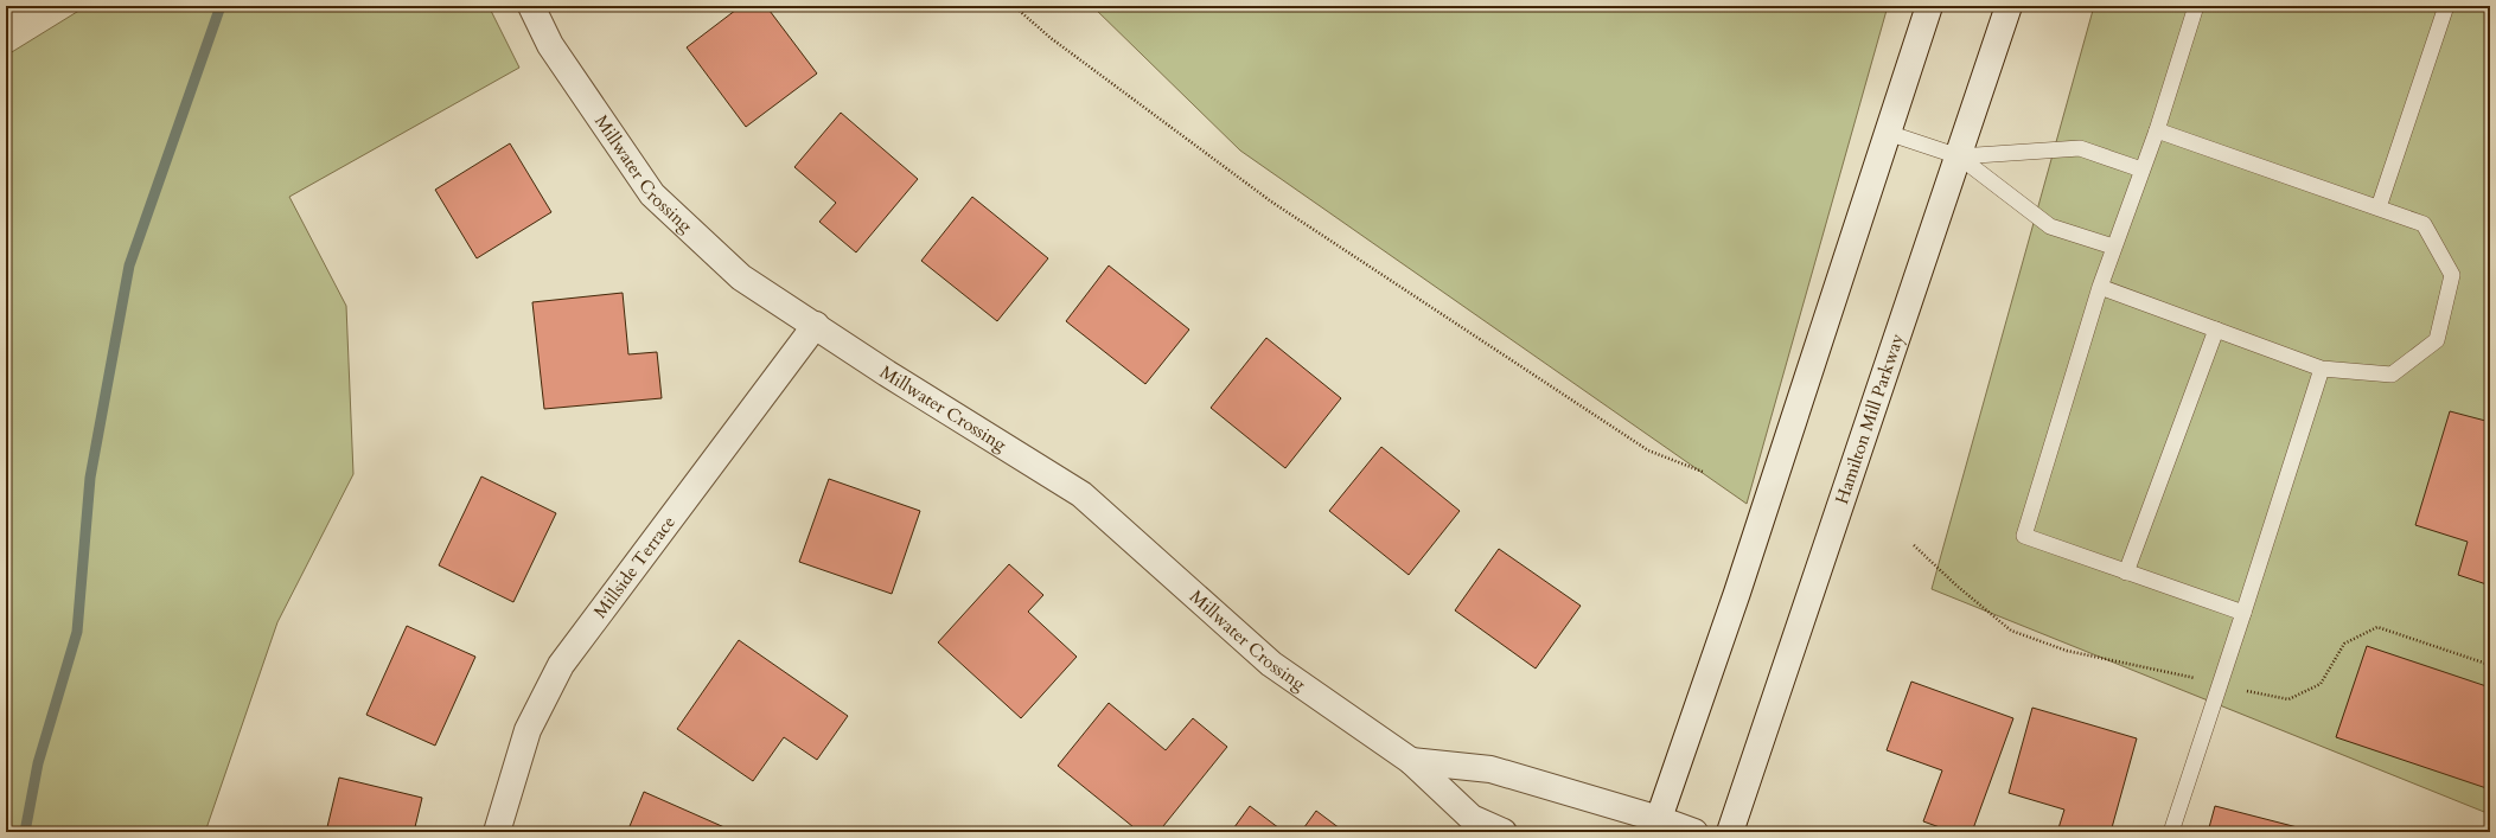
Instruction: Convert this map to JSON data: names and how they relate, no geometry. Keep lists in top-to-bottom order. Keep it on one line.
{"streets":{"street":["Millwater Crossing","Hamilton Mill Parkway","Millside Terrace"]},"crossings":[["Millwater Crossing","Millside Terrace"]]}
